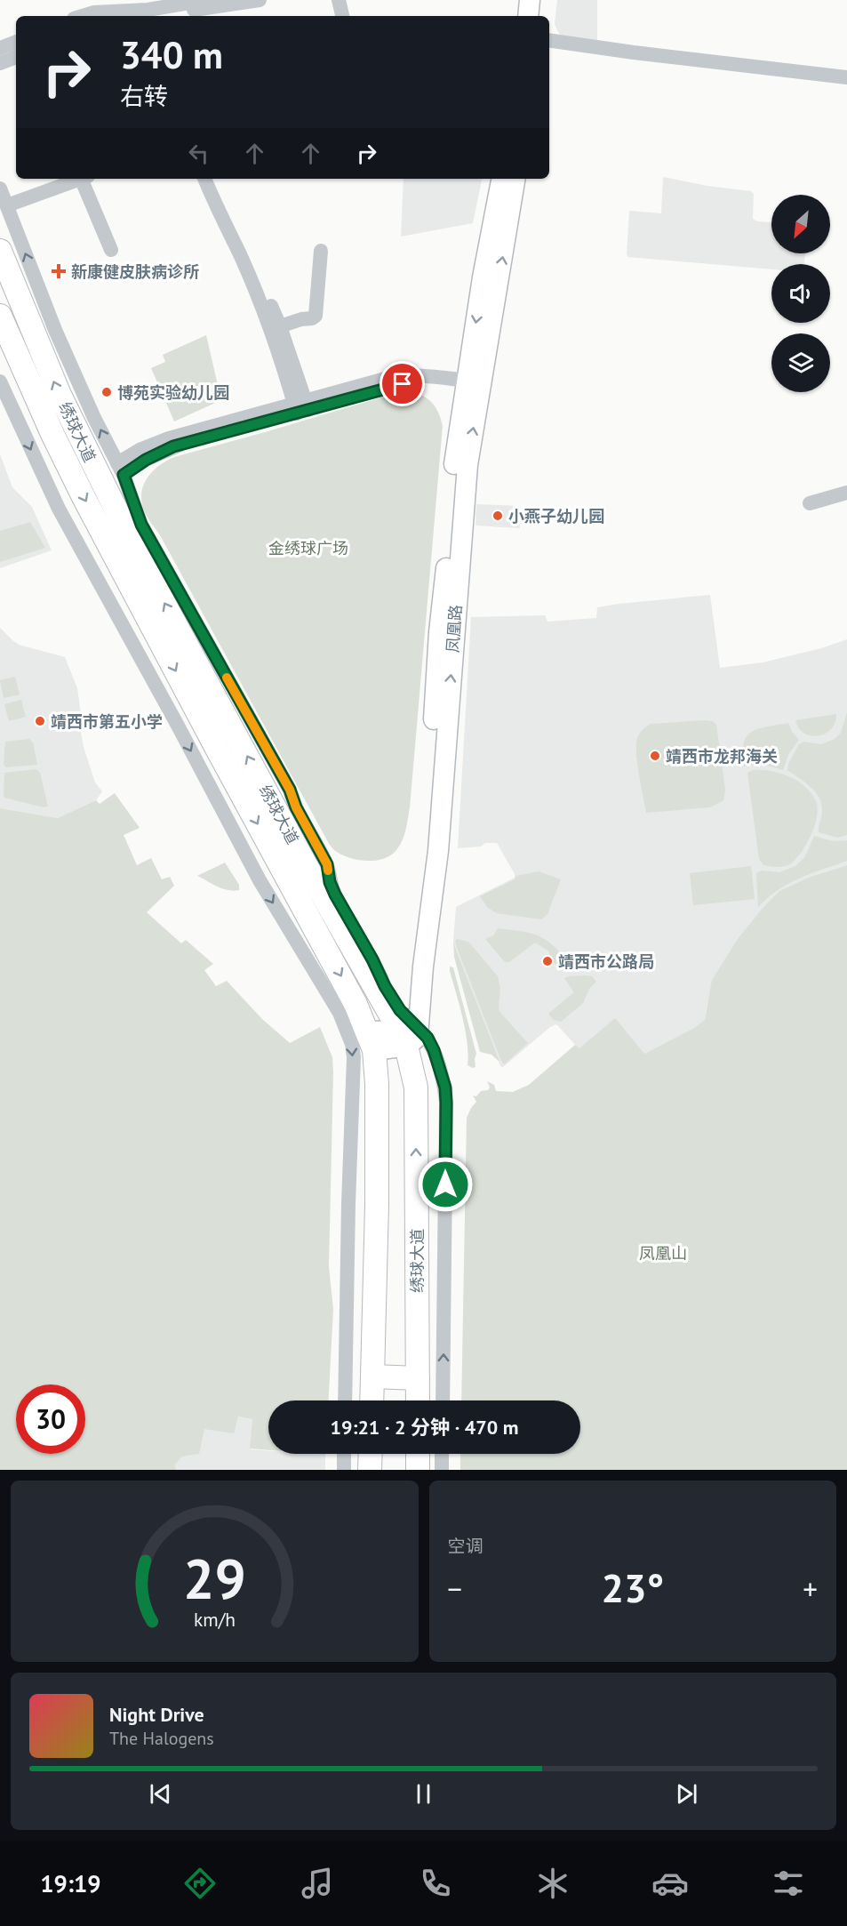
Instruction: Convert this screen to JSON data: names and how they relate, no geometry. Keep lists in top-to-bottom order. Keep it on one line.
{"streets":{"main road":["绣球大道","凤凰路"]},"crossings":[["绣球大道","凤凰路"]],"parks":["金绣球广场","凤凰山"],"places":{"health":["新康健皮肤病诊所"],"other":["博苑实验幼儿园","小燕子幼儿园","靖西市第五小学","靖西市龙邦海关","靖西市公路局"]},"north":"bottom left","page":{"turn":["340 m","右转"],"limit":"30","trip":"19:21 · 2 分钟 · 470 m","tile":"空调","heat":["−","23°","+"],"song":["Night Drive","The Halogens"],"tabs":"19:19","gauge":["29","km/h"]}}
